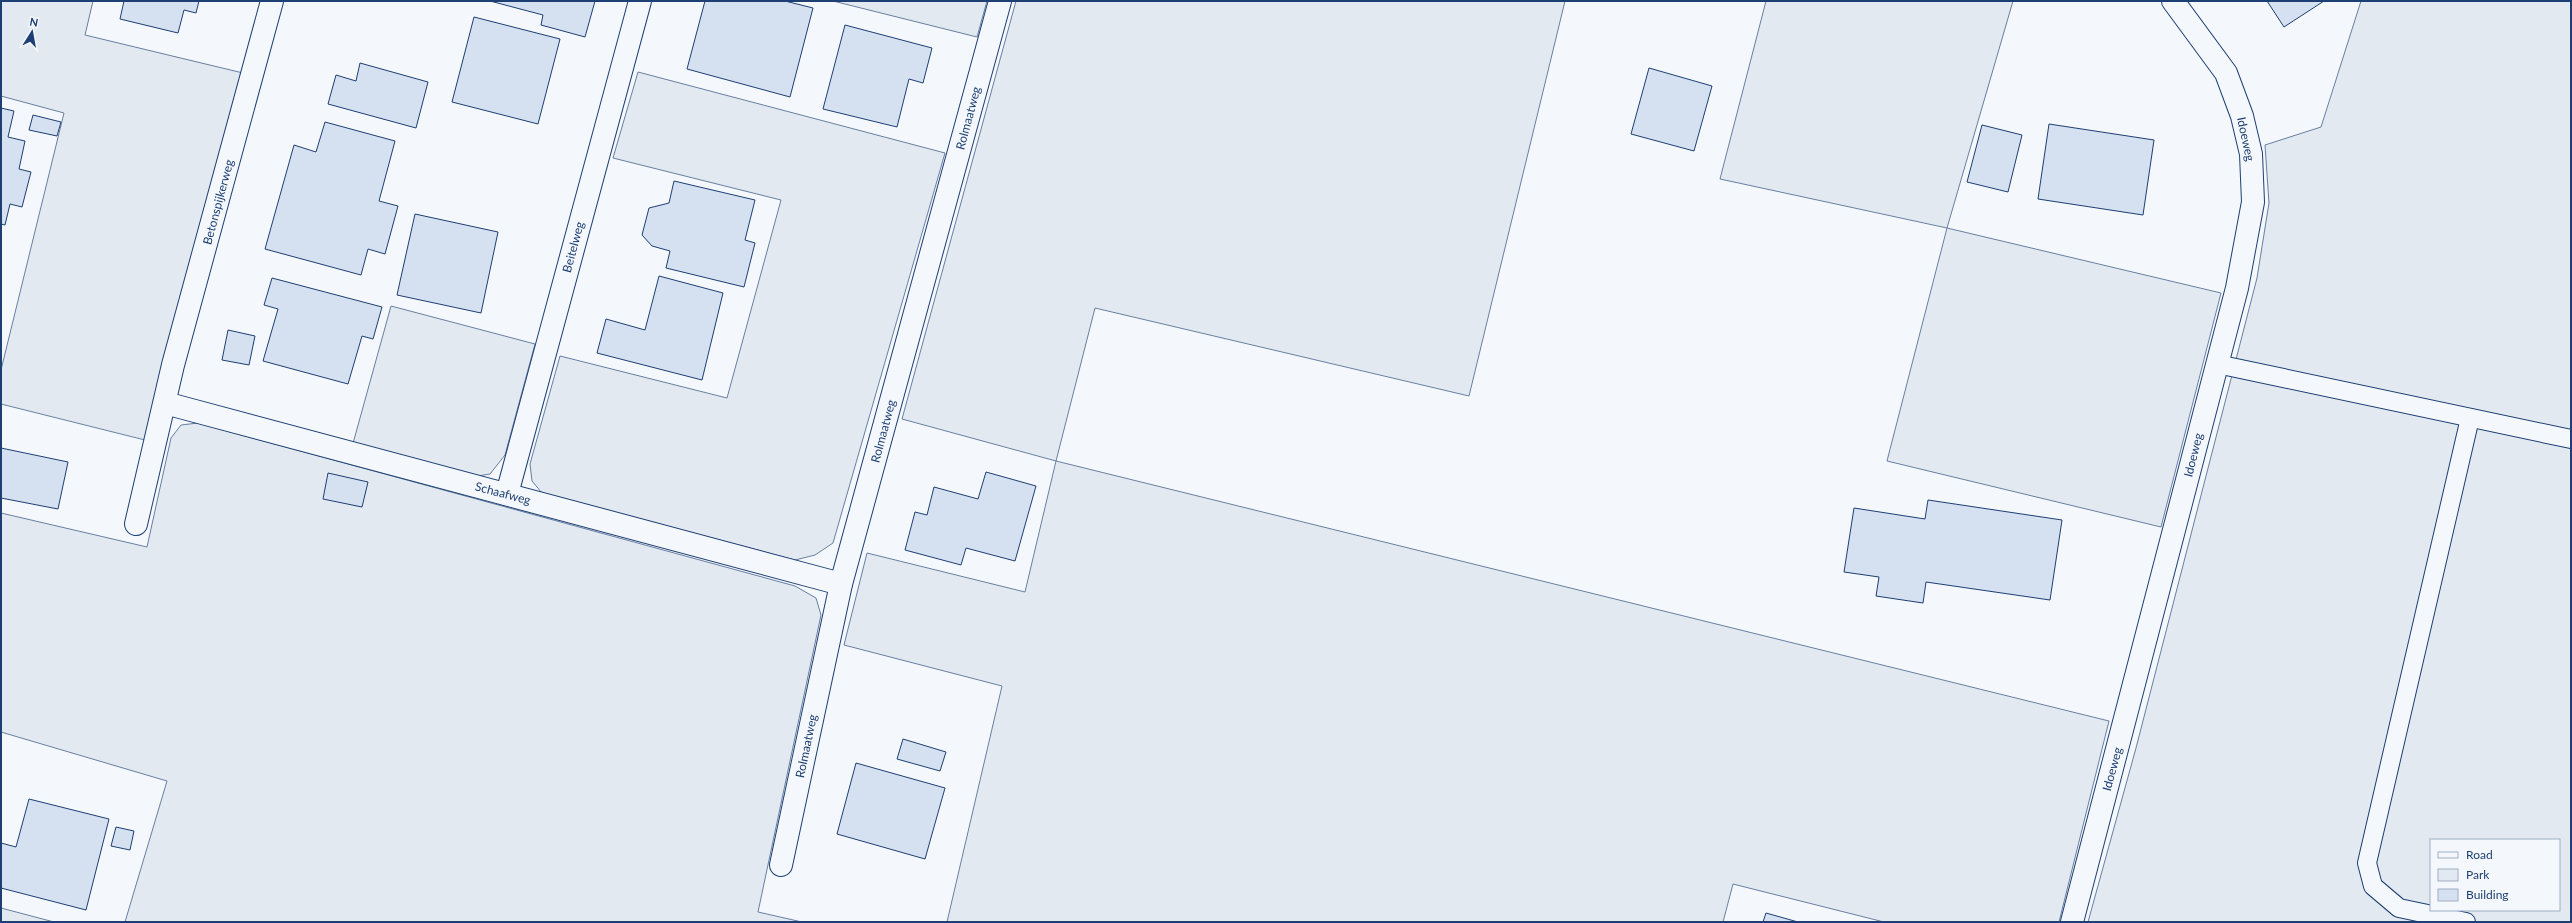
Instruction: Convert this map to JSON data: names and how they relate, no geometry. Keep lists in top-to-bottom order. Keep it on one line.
{"streets":{"street":["Rolmaatweg","Idoeweg","Betonspijkerweg","Beitelweg","Schaafweg"]},"crossings":[["Rolmaatweg","Schaafweg"],["Betonspijkerweg","Schaafweg"],["Beitelweg","Schaafweg"]],"legend":["Road","Park","Building"],"north":"top"}
